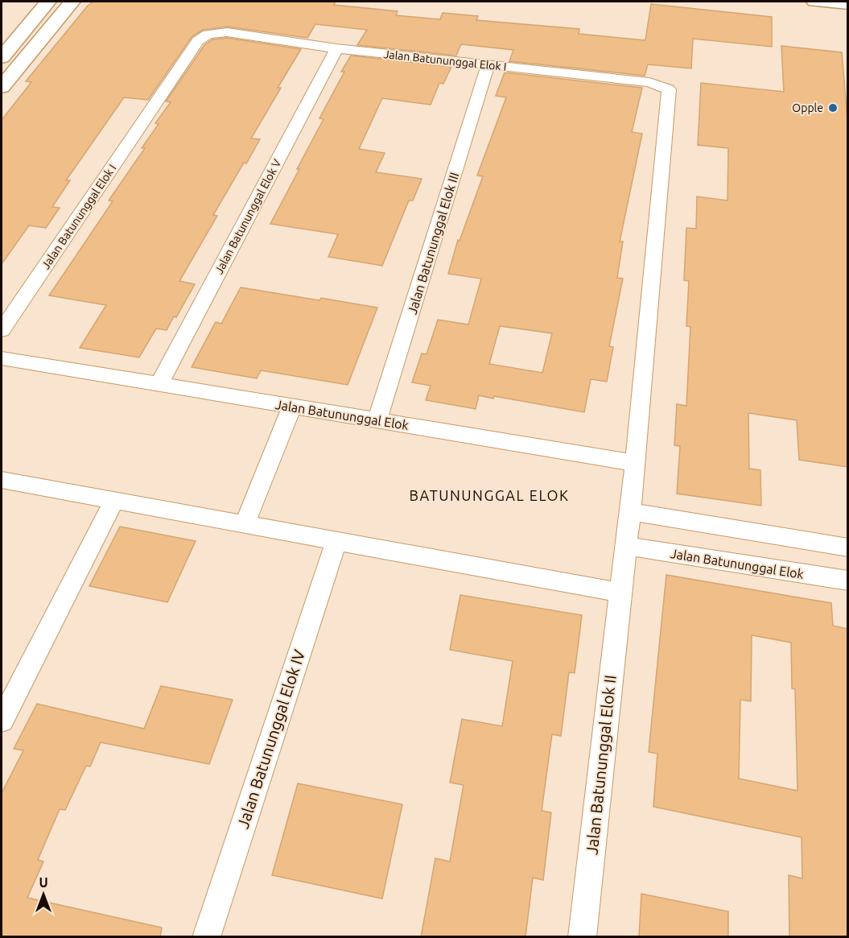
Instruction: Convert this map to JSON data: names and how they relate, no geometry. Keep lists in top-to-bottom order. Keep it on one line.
{"streets":{"street":["Jalan Batununggal Elok I","Jalan Batununggal Elok V","Jalan Batununggal Elok III","Jalan Batununggal Elok","Jalan Batununggal Elok IV","Jalan Batununggal Elok II"]},"crossings":[["Jalan Batununggal Elok I","Jalan Batununggal Elok V"],["Jalan Batununggal Elok I","Jalan Batununggal Elok III"],["Jalan Batununggal Elok I","Jalan Batununggal Elok"],["Jalan Batununggal Elok V","Jalan Batununggal Elok"],["Jalan Batununggal Elok III","Jalan Batununggal Elok"]],"districts":["BATUNUNGGAL ELOK"],"places":["Opple"],"north":"top"}
